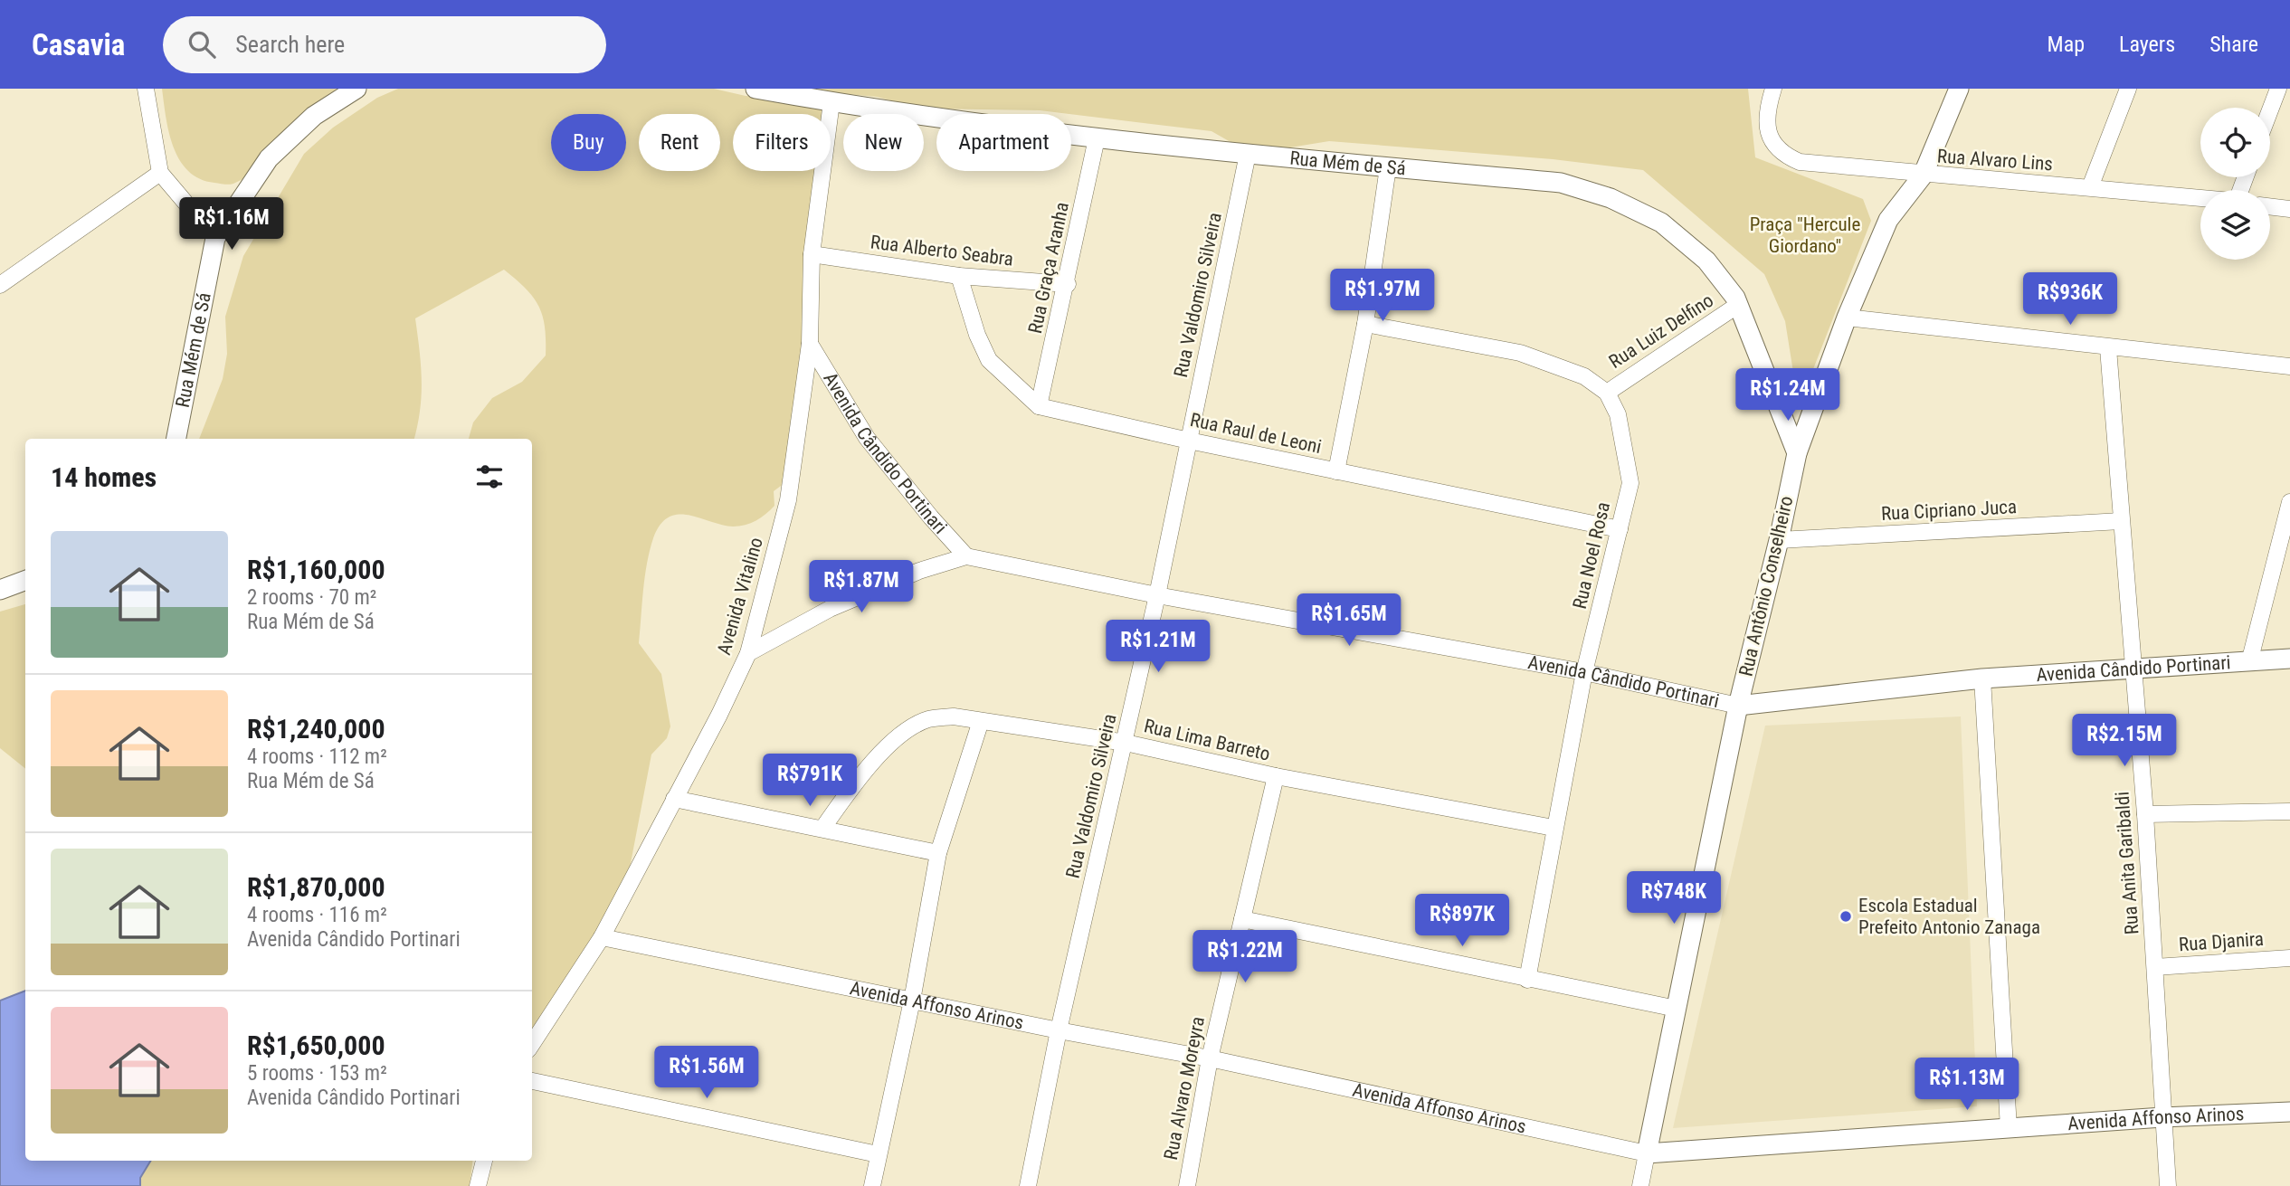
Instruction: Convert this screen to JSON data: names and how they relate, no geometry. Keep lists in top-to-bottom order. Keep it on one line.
{"streets":{"street":["Rua Alvaro Lins","Rua Mém de Sá","Rua Alberto Seabra","Rua Graça Aranha","Rua Valdomiro Silveira","Rua Luiz Delfino","Rua Raul de Leoni","Avenida Cândido Portinari","Rua Cipriano Juca","Rua Noel Rosa","Rua Antônio Conselheiro","Avenida Vitalino","Rua Lima Barreto","Rua Anita Garibaldi","Rua Djanira","Avenida Affonso Arinos","Rua Alvaro Moreyra"]},"crossings":[["Rua Alvaro Lins","Rua Antônio Conselheiro"],["Rua Mém de Sá","Rua Graça Aranha"],["Rua Mém de Sá","Rua Valdomiro Silveira"],["Rua Mém de Sá","Rua Luiz Delfino"],["Rua Mém de Sá","Rua Antônio Conselheiro"],["Rua Mém de Sá","Avenida Vitalino"],["Rua Alberto Seabra","Rua Graça Aranha"],["Rua Alberto Seabra","Rua Raul de Leoni"],["Rua Alberto Seabra","Avenida Vitalino"],["Rua Graça Aranha","Rua Raul de Leoni"],["Rua Valdomiro Silveira","Rua Raul de Leoni"],["Rua Valdomiro Silveira","Avenida Cândido Portinari"],["Rua Valdomiro Silveira","Rua Lima Barreto"],["Rua Valdomiro Silveira","Avenida Affonso Arinos"],["Rua Luiz Delfino","Rua Noel Rosa"],["Rua Raul de Leoni","Rua Noel Rosa"],["Avenida Cândido Portinari","Rua Noel Rosa"],["Avenida Cândido Portinari","Rua Antônio Conselheiro"],["Avenida Cândido Portinari","Avenida Vitalino"],["Avenida Cândido Portinari","Rua Anita Garibaldi"],["Rua Cipriano Juca","Rua Antônio Conselheiro"],["Rua Cipriano Juca","Rua Anita Garibaldi"],["Rua Noel Rosa","Rua Lima Barreto"],["Rua Antônio Conselheiro","Avenida Affonso Arinos"],["Avenida Vitalino","Avenida Affonso Arinos"],["Rua Lima Barreto","Rua Alvaro Moreyra"],["Rua Anita Garibaldi","Rua Djanira"],["Rua Anita Garibaldi","Avenida Affonso Arinos"],["Avenida Affonso Arinos","Rua Alvaro Moreyra"]],"parks":["Praça \"Hercule Giordano\""],"places":["Escola Estadual Prefeito Antonio Zanaga"],"page":{"header":"Casavia","search":"Search here","nav":["Map","Layers","Share"],"chip":["Buy","Rent","Filters","New","Apartment"],"price":["R$1.16M","R$1.97M","R$936K","R$1.24M","R$1.87M","R$1.65M","R$1.21M","R$2.15M","R$791K","R$748K","R$897K","R$1.22M","R$1.56M","R$1.13M"],"heading":"14 homes","list":[{"name":"R$1,160,000","note":"2 rooms · 70 m² · Rua Mém de Sá"},{"name":"R$1,240,000","note":"4 rooms · 112 m² · Rua Mém de Sá"},{"name":"R$1,870,000","note":"4 rooms · 116 m² · Avenida Cândido Portinari"},{"name":"R$1,650,000","note":"5 rooms · 153 m² · Avenida Cândido Portinari"}]}}
